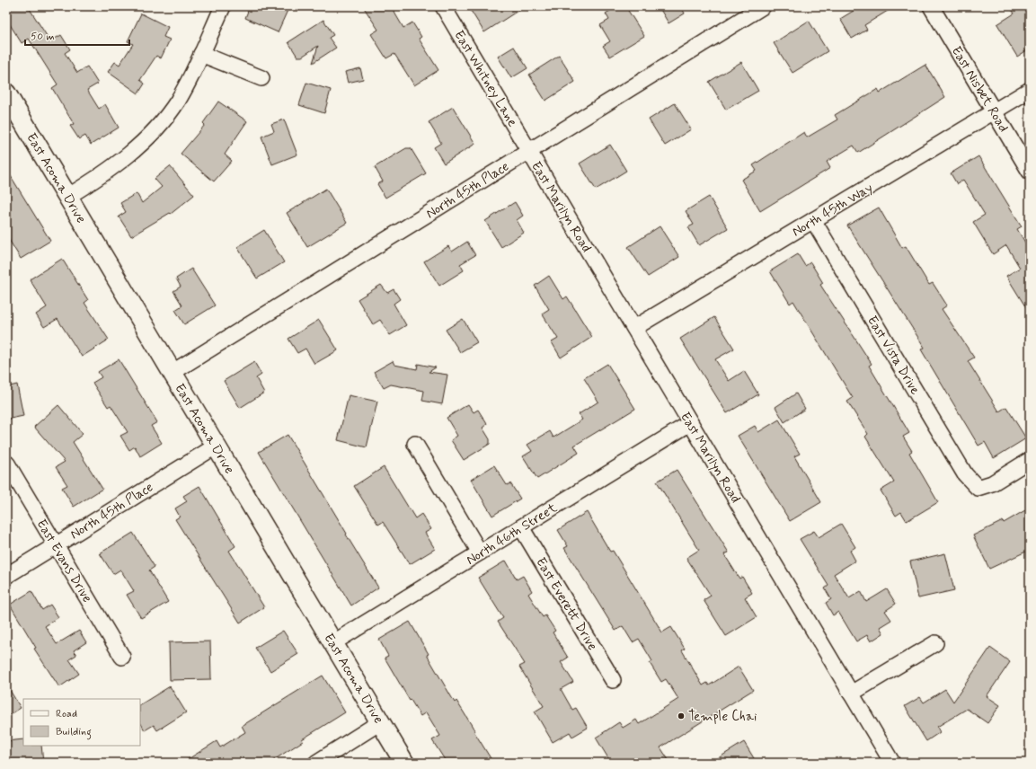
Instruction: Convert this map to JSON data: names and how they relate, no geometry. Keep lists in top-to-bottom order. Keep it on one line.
{"streets":{"street":["East Whitney Lane","East Nisbet Road","East Acoma Drive","North 45th Place","East Marilyn Road","North 45th Way","East Vista Drive","North 46th Street","East Evans Drive","East Everett Drive"]},"crossings":[["East Whitney Lane","North 45th Place"],["East Whitney Lane","East Marilyn Road"],["East Nisbet Road","North 45th Way"],["East Acoma Drive","North 45th Place"],["East Acoma Drive","North 46th Street"],["North 45th Place","East Marilyn Road"],["North 45th Place","East Evans Drive"],["East Marilyn Road","North 45th Way"],["East Marilyn Road","North 46th Street"],["North 45th Way","East Vista Drive"],["North 46th Street","East Everett Drive"]],"places":["Temple Chai"],"legend":["Road","Building"],"scale_bar":"50 m"}
